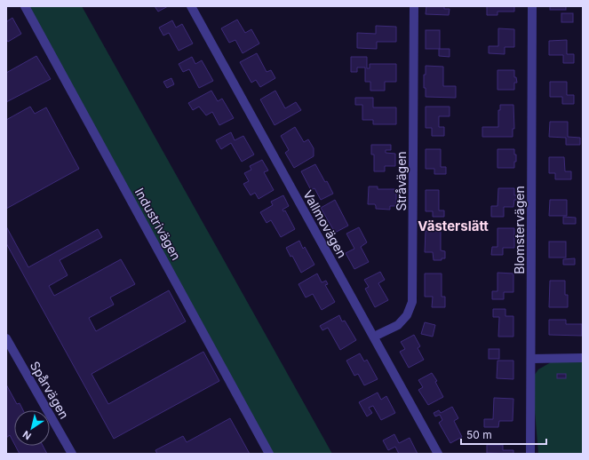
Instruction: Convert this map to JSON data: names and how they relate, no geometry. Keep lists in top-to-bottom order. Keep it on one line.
{"streets":{"street":["Stråvägen","Industrivägen","Vallmovägen","Blomstervägen","Spårvägen"]},"crossings":[["Stråvägen","Vallmovägen"]],"districts":["Västerslätt"],"scale_bar":"50 m","north":"bottom left"}
